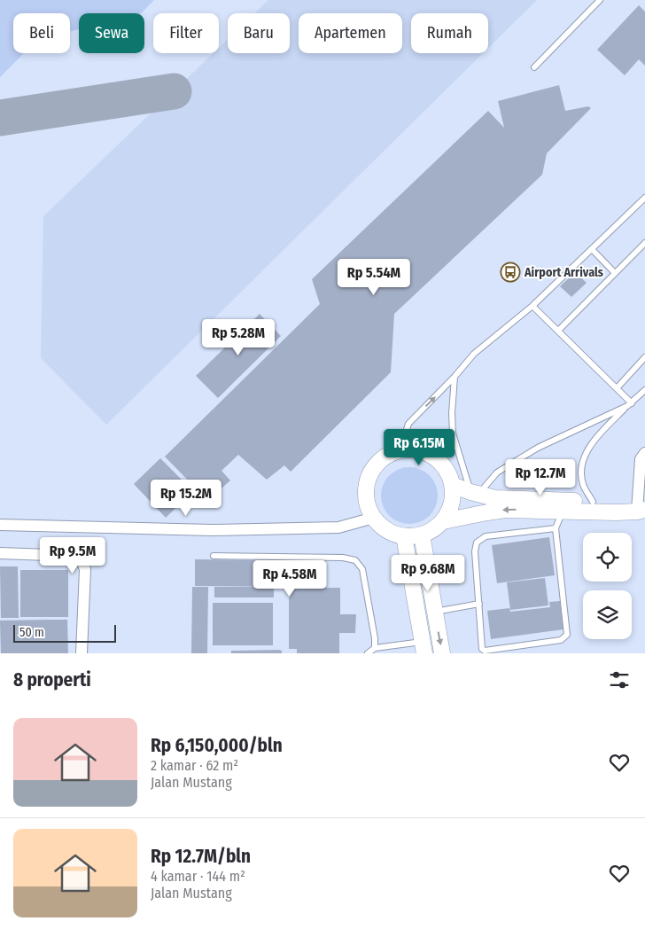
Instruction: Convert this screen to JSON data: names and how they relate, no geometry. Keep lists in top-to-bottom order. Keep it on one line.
{"places":{"bus stop":["Airport Arrivals"]},"scale_bar":"50 m","page":{"chip":["Beli","Sewa","Filter","Baru","Apartemen","Rumah"],"price":["Rp 5.54M","Rp 5.28M","Rp 6.15M","Rp 12.7M","Rp 15.2M","Rp 9.5M","Rp 9.68M","Rp 4.58M"],"scale":"50 m","heading":"8 properti","list":[{"name":"Rp 6,150,000/bln","note":"2 kamar · 62 m² · Jalan Mustang"},{"name":"Rp 12.7M/bln","note":"4 kamar · 144 m² · Jalan Mustang"}]}}
